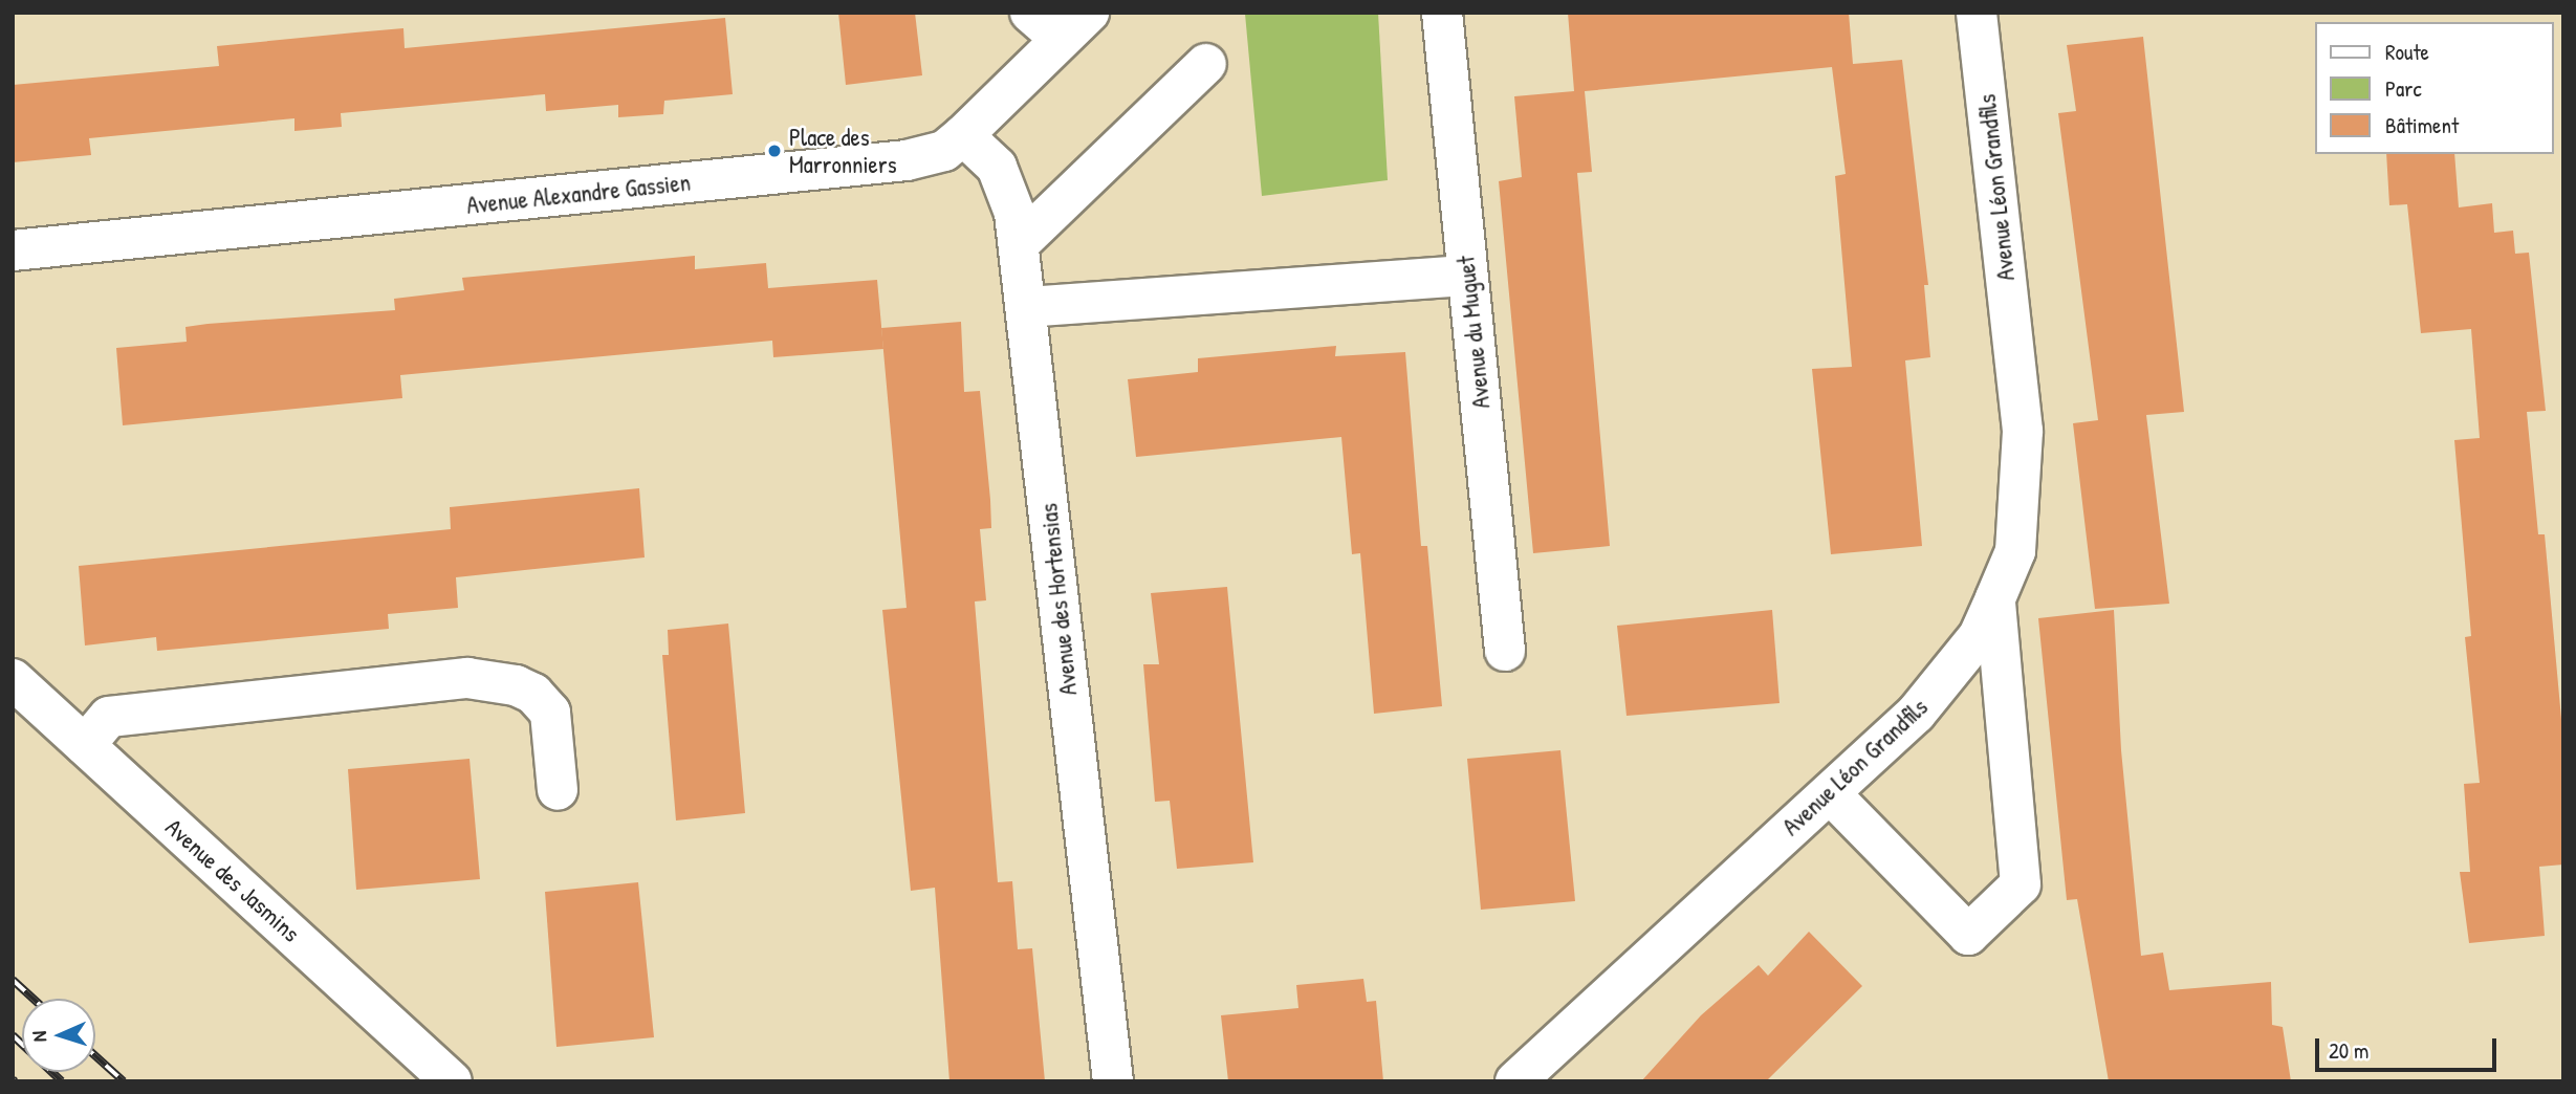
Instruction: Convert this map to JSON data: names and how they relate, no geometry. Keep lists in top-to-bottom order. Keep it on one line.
{"streets":{"street":["Avenue Léon Grandfils","Avenue Alexandre Gassien","Avenue du Muguet","Avenue des Hortensias","Avenue des Jasmins"]},"crossings":[["Avenue Alexandre Gassien","Avenue des Hortensias"]],"places":["Place des Marronniers"],"legend":["Route","Parc","Bâtiment"],"scale_bar":"20 m","north":"left"}
